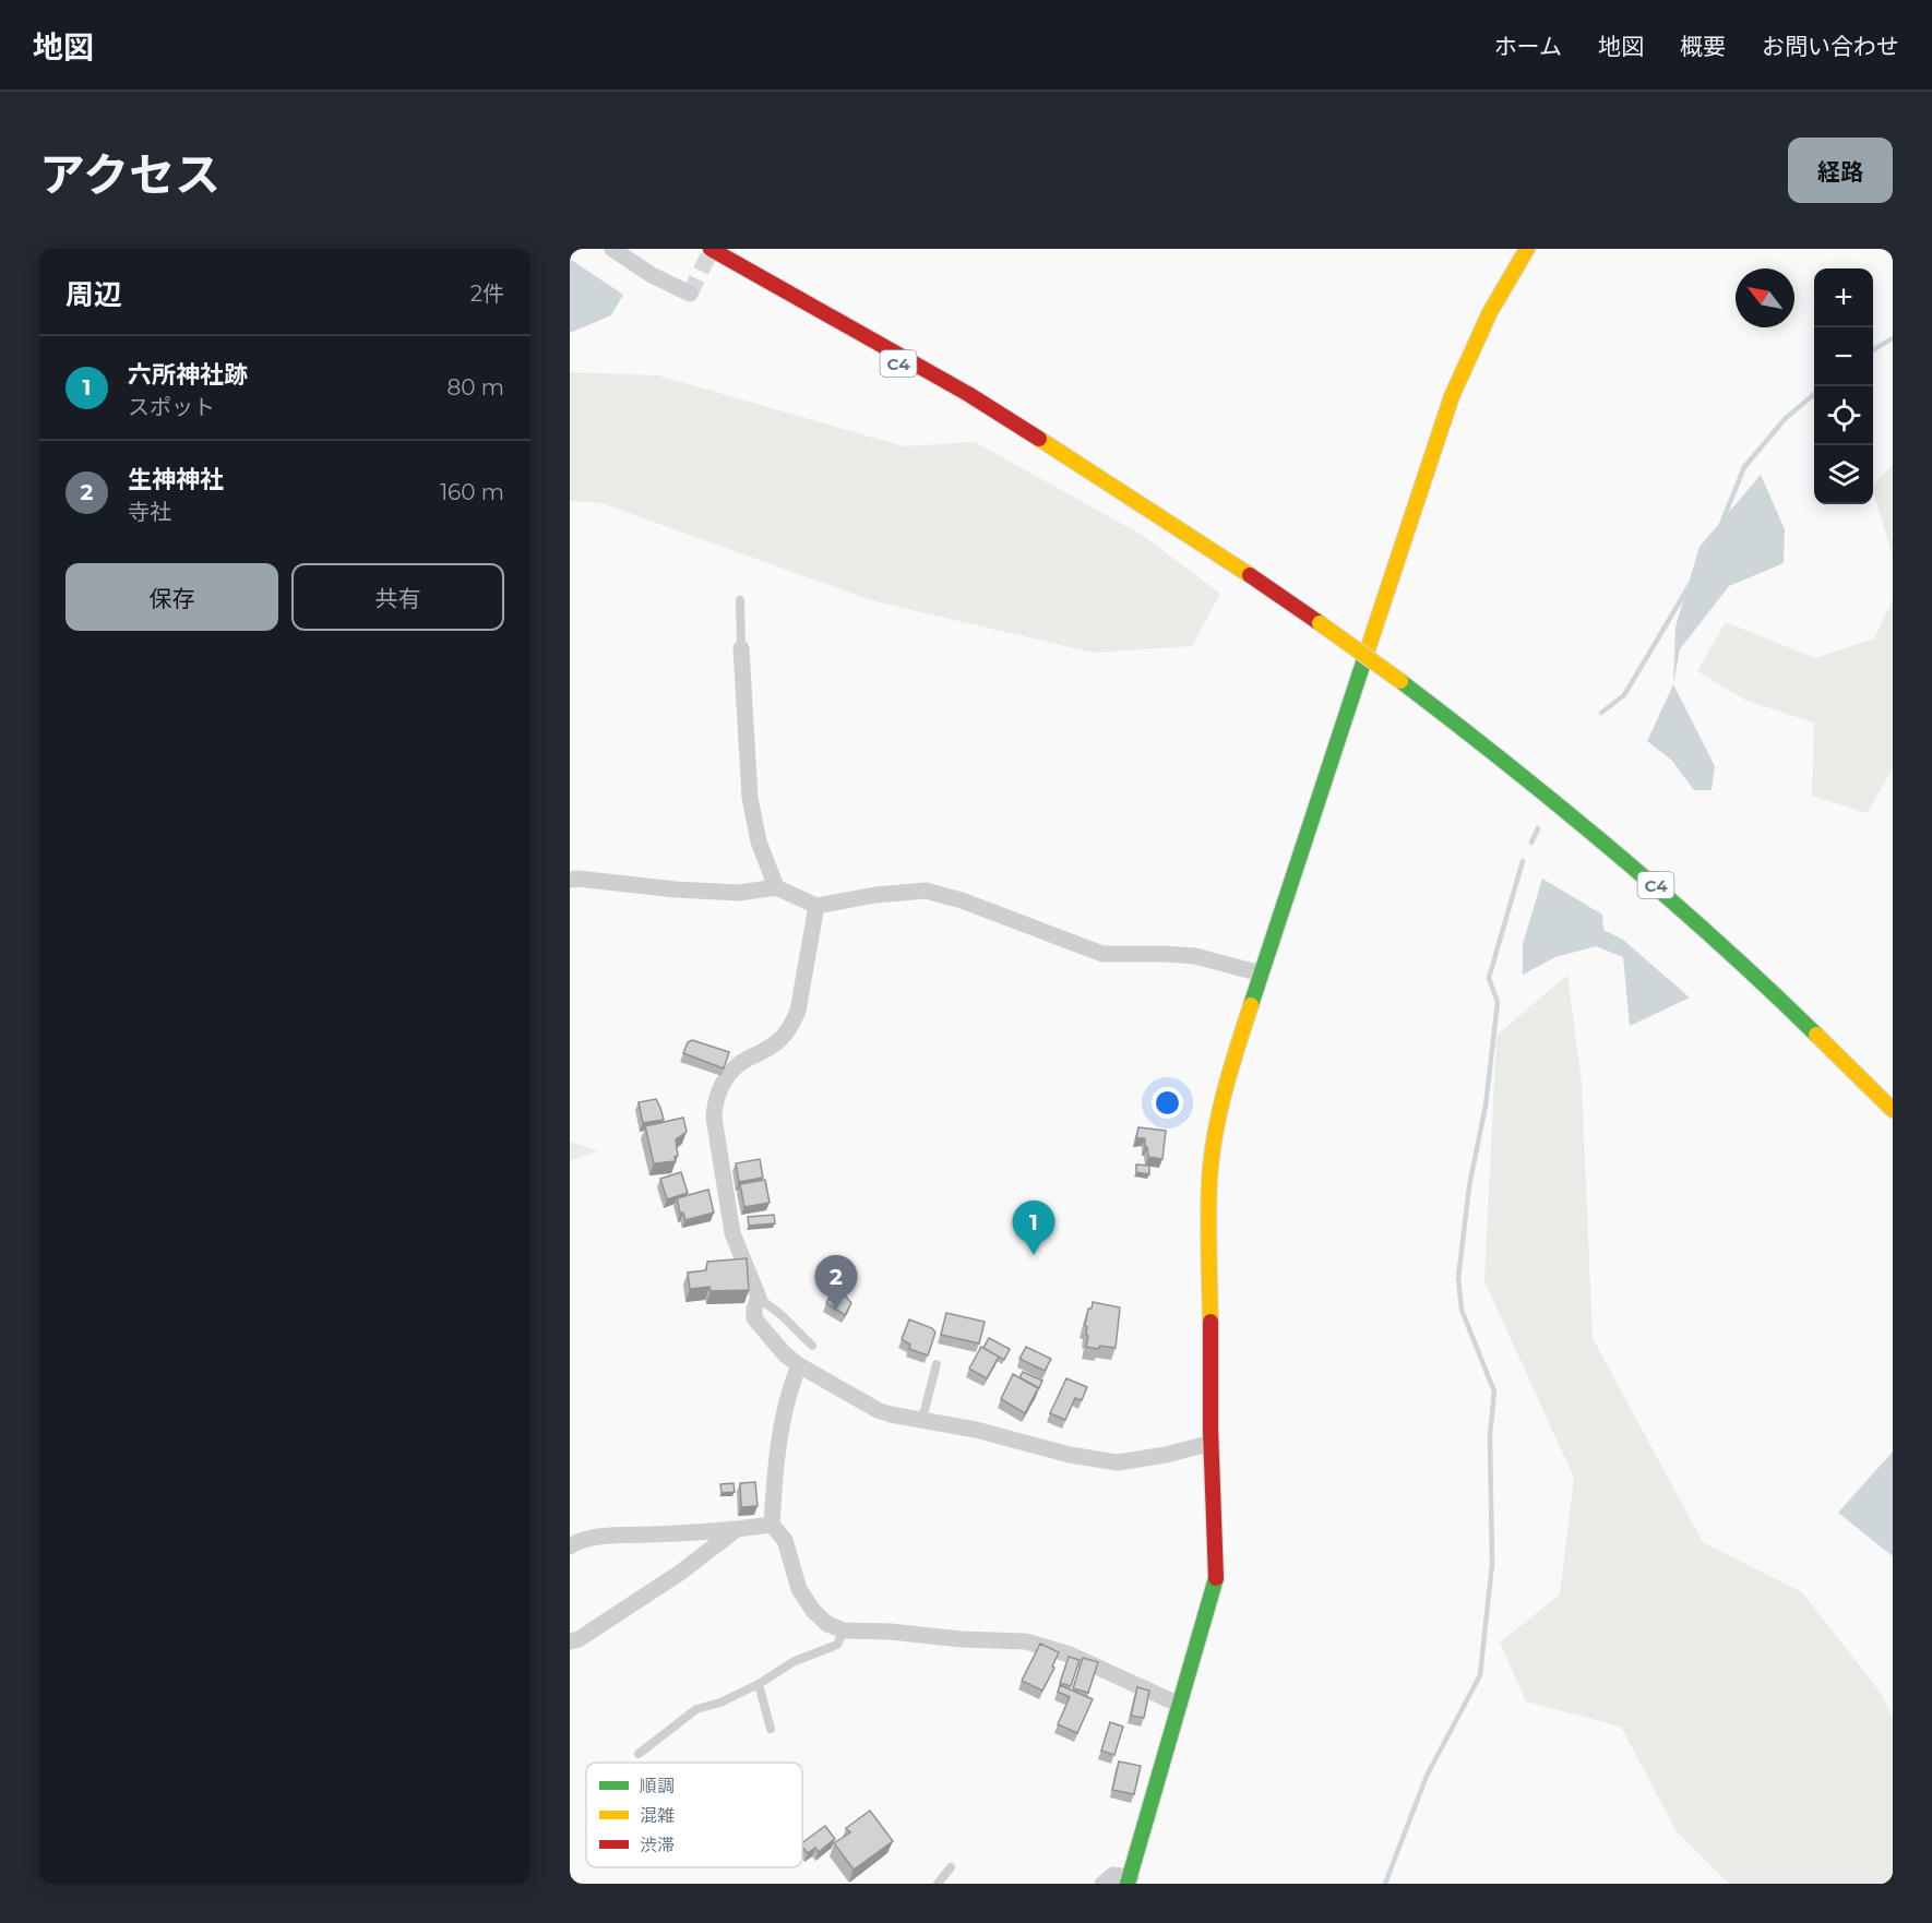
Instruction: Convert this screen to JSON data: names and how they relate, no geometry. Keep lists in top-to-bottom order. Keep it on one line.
{"streets":{"main road":["C4"]},"legend":["順調","混雑","渋滞"],"north":"top left","page":{"header":"地図","nav":["ホーム","地図","概要","お問い合わせ"],"title":"アクセス","buttons":["経路",["保存","共有"]],"heading":["周辺","2件"],"map_buttons":["+","−"],"list":[{"mark":"1","name":"六所神社跡","note":"スポット","value":"80 m"},{"mark":"2","name":"生神神社","note":"寺社","value":"160 m"}],"pins":["1","2"]}}
